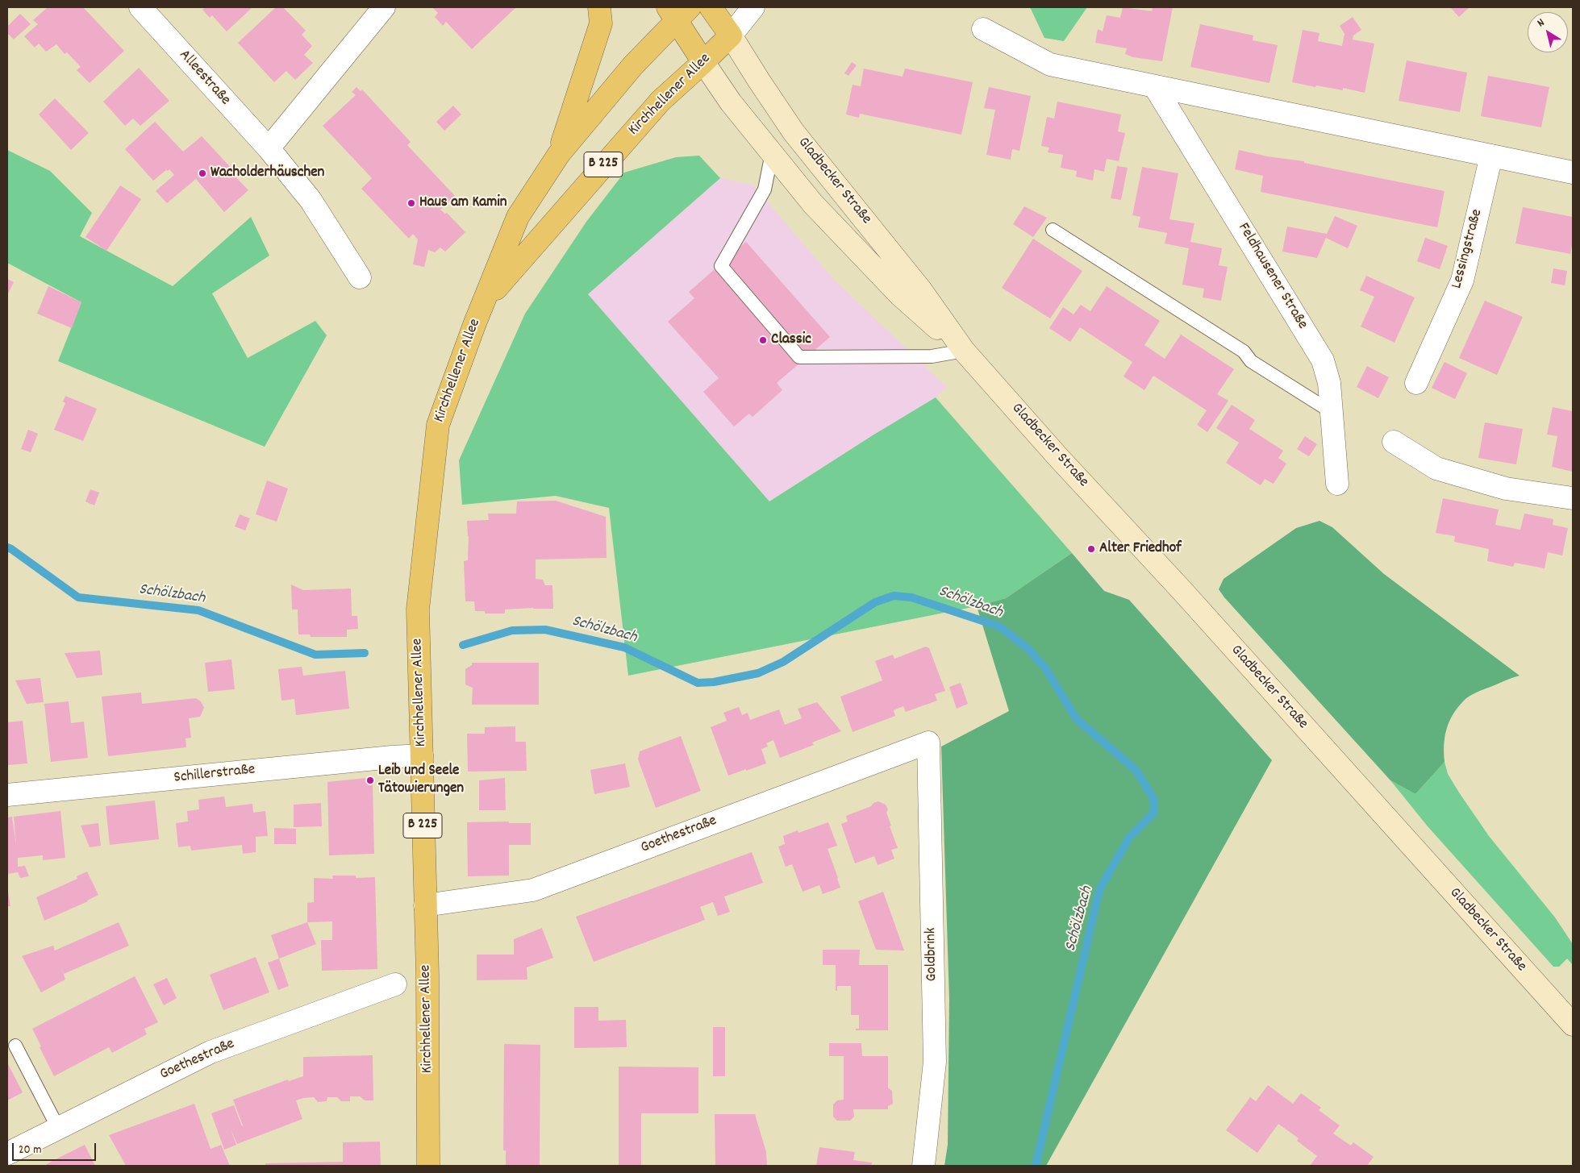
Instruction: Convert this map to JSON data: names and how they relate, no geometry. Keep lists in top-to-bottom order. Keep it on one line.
{"streets":{"main road":["Kirchhellener Allee","B 225","Gladbecker Straße"],"street":["Alleestraße","Lessingstraße","Feldhausener Straße","Schillerstraße","Goethestraße","Goldbrink"]},"crossings":[["Kirchhellener Allee","B 225"],["Kirchhellener Allee","Gladbecker Straße"],["Kirchhellener Allee","Schillerstraße"],["Kirchhellener Allee","Goethestraße"],["Goethestraße","Goldbrink"]],"water":["Schölzbach"],"places":["Wacholderhäuschen","Haus am Kamin","Classic","Alter Friedhof","Leib und Seele Tätowierungen"],"scale_bar":"20 m","north":"top left"}
